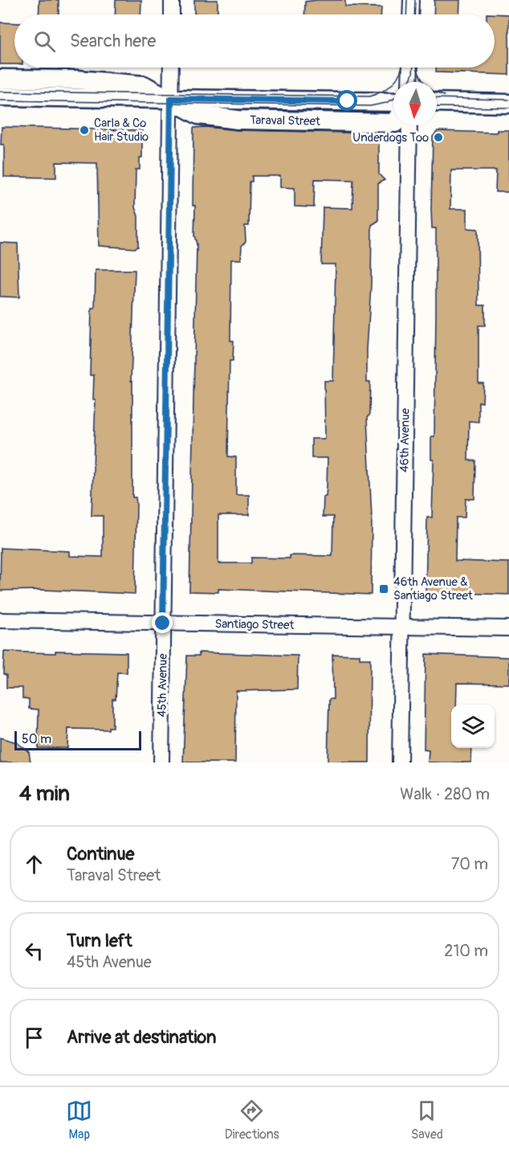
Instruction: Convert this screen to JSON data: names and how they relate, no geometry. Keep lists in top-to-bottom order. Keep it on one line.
{"streets":{"street":["Taraval Street","46th Avenue","Santiago Street","45th Avenue"]},"crossings":[["Taraval Street","45th Avenue"],["46th Avenue","Santiago Street"],["Santiago Street","45th Avenue"]],"places":{"other":["Carla & Co Hair Studio","Underdogs Too"],"transit":["46th Avenue & Santiago Street"]},"scale_bar":"50 m","north":"bottom","page":{"search":"Search here","scale":"50 m","heading":["4 min","Walk · 280 m"],"list":[["Continue","Taraval Street","70 m"],["Turn left","45th Avenue","210 m"],"Arrive at destination"],"nav":["Map","Directions","Saved"]}}
